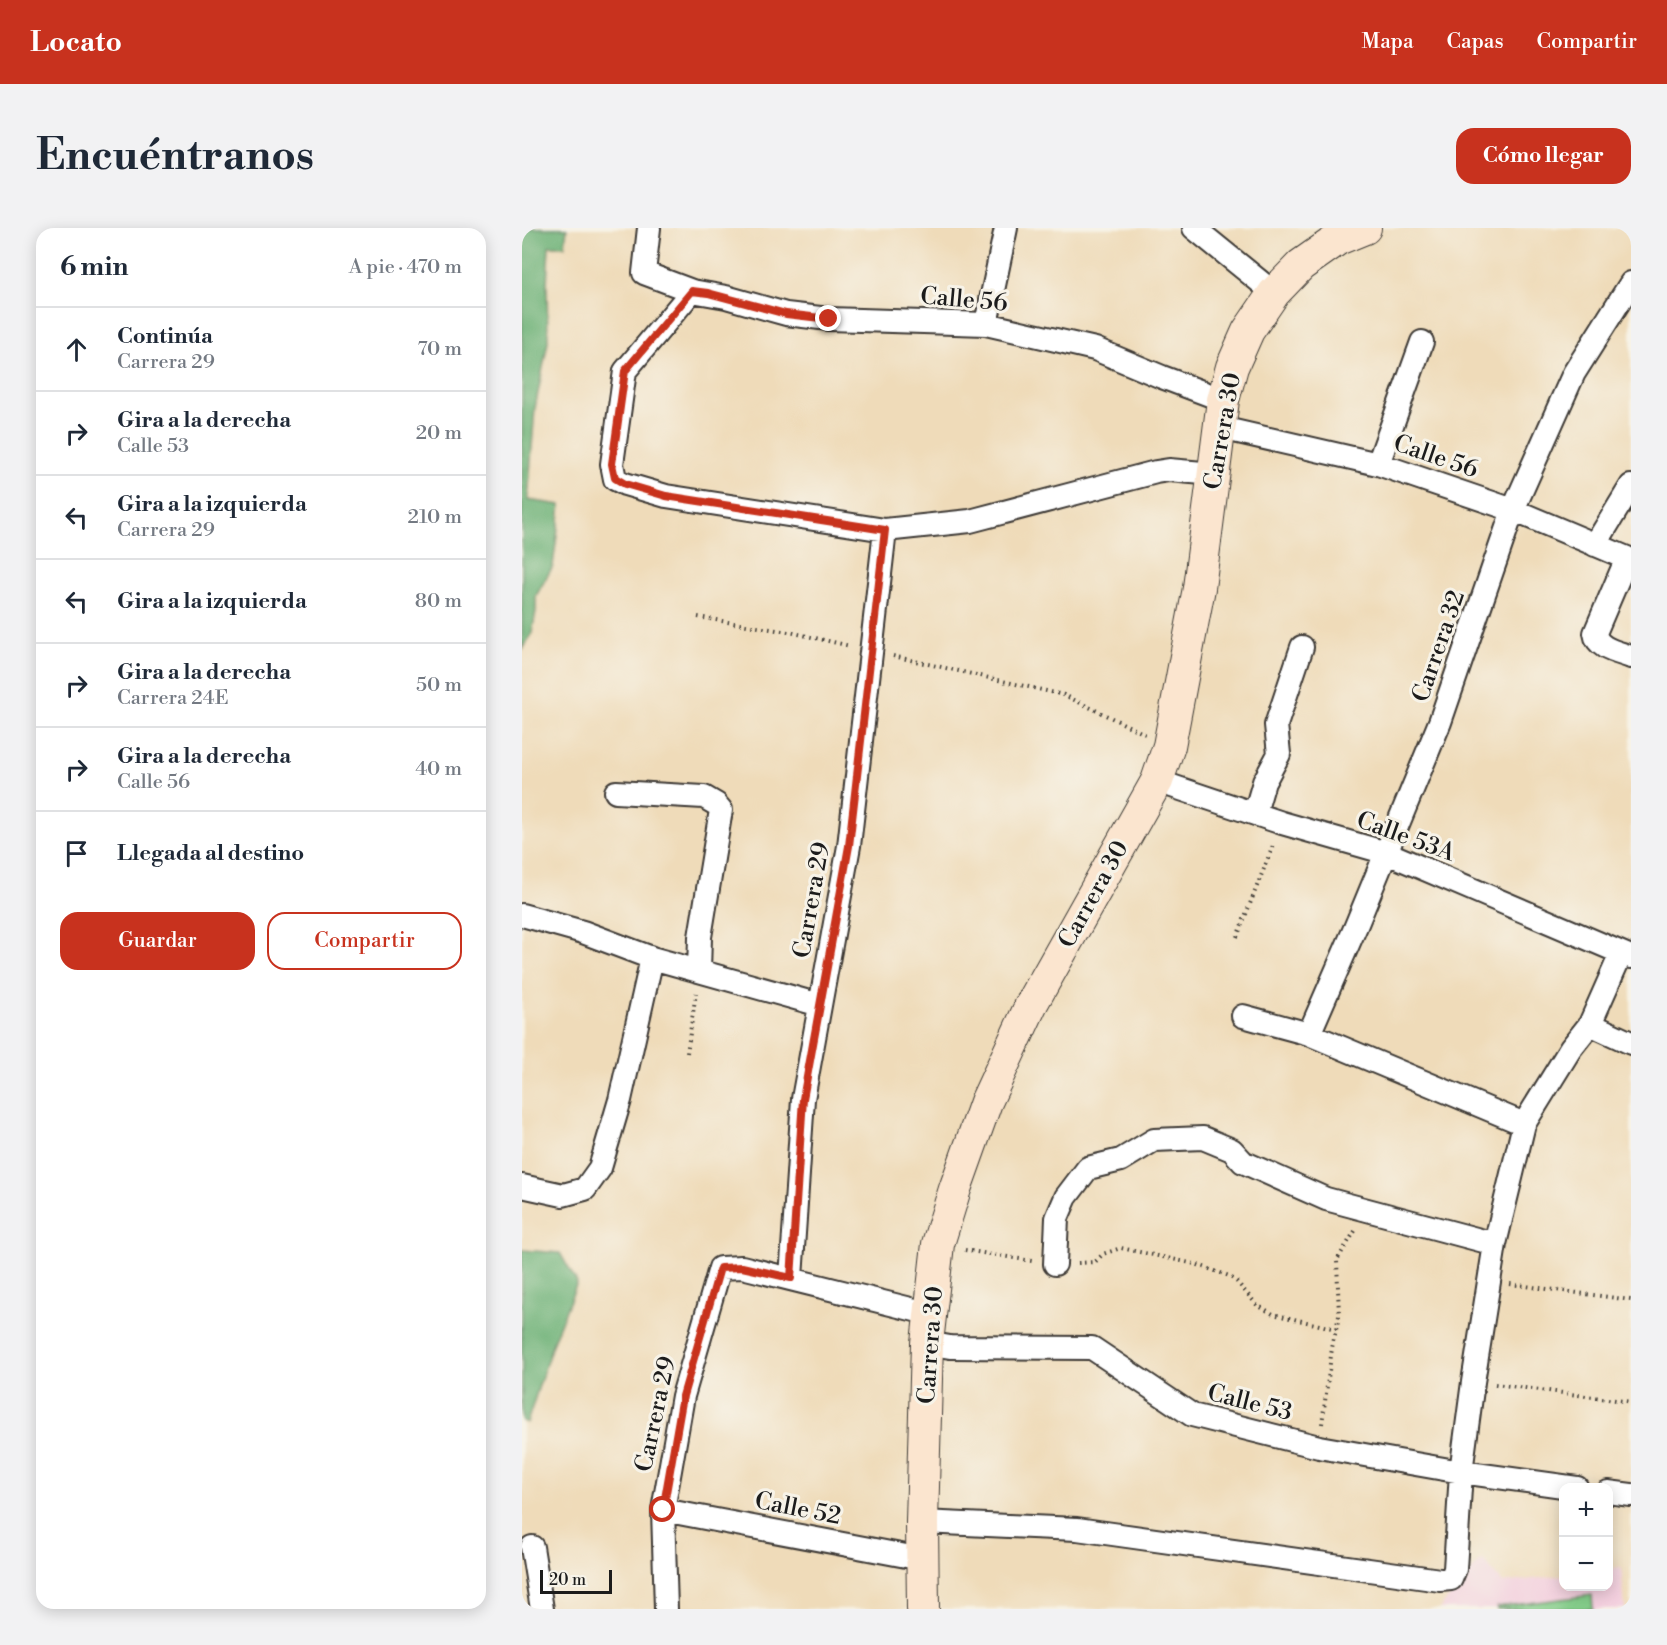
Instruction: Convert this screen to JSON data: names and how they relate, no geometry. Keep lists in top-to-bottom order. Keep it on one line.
{"streets":{"street":["Calle 56","Carrera 30","Carrera 32","Calle 53A","Carrera 29","Calle 53","Calle 52"]},"crossings":[["Calle 56","Carrera 30"],["Calle 56","Carrera 32"],["Carrera 30","Calle 53A"],["Carrera 30","Calle 53"],["Carrera 30","Calle 52"],["Carrera 32","Calle 53A"],["Carrera 29","Calle 53"],["Carrera 29","Calle 52"]],"scale_bar":"20 m","page":{"header":"Locato","nav":["Mapa","Capas","Compartir"],"buttons":["Cómo llegar",["Guardar","Compartir"]],"title":"Encuéntranos","heading":["6 min","A pie · 470 m"],"list":[["Continúa","Carrera 29","70 m"],["Gira a la derecha","Calle 53","20 m"],["Gira a la izquierda","Carrera 29","210 m"],["Gira a la izquierda","80 m"],["Gira a la derecha","Carrera 24E","50 m"],["Gira a la derecha","Calle 56","40 m"],"Llegada al destino"],"map_buttons":["+","−"],"scale":"20 m"}}
